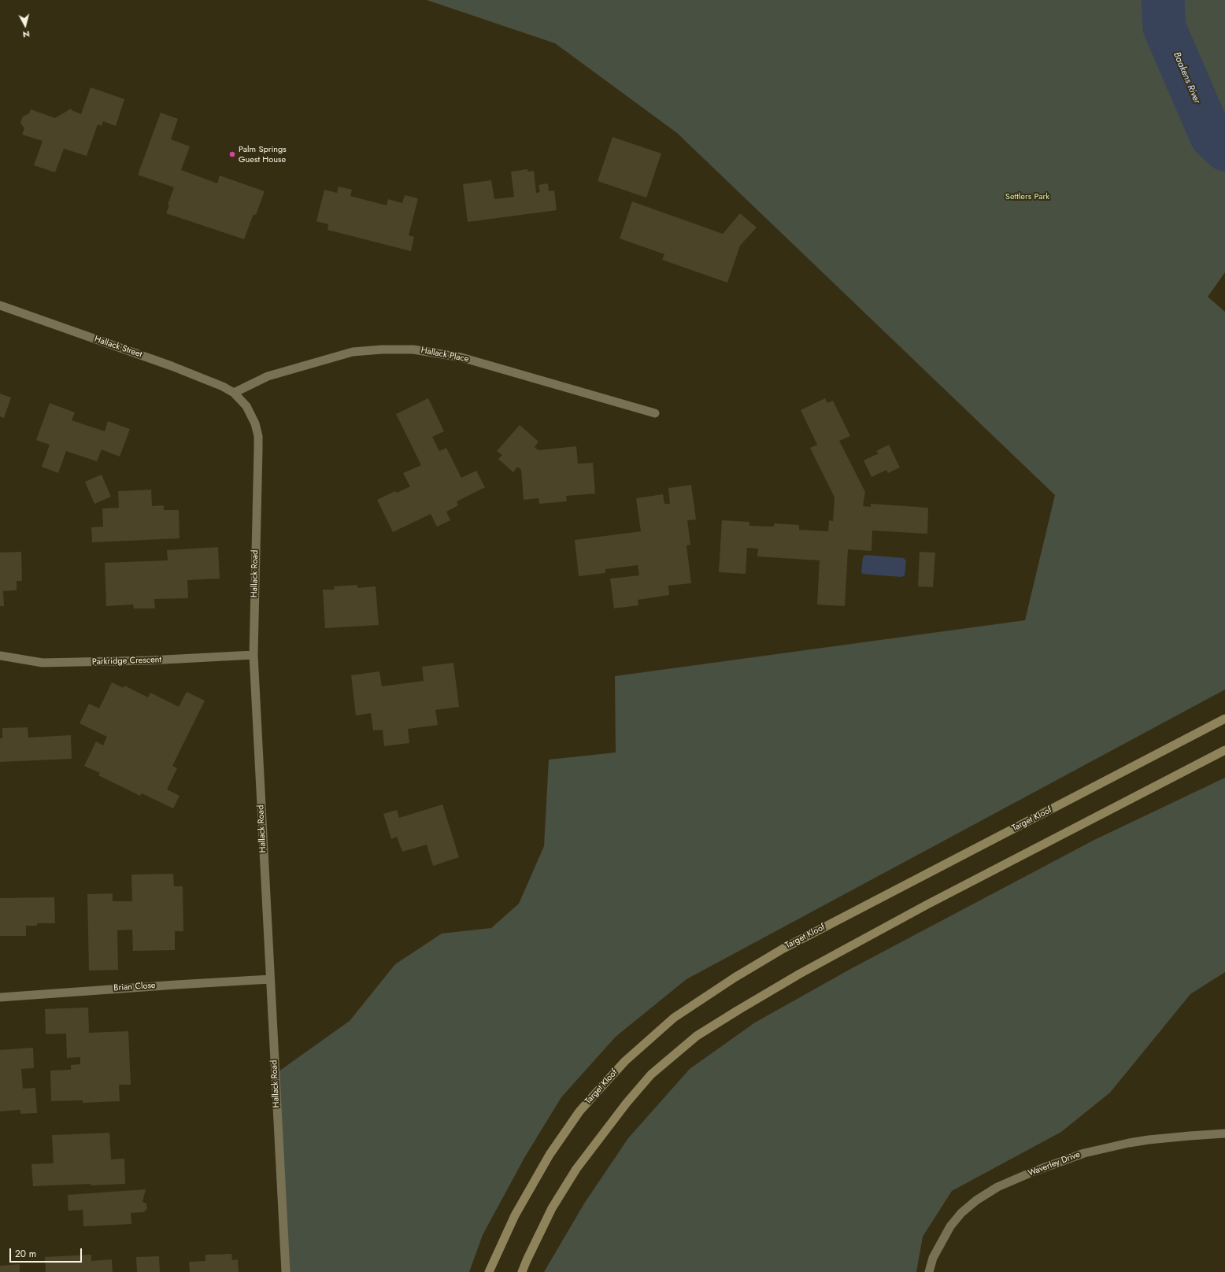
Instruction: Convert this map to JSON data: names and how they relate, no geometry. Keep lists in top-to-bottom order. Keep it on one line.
{"streets":{"main road":["Target Kloof"],"street":["Hallack Street","Hallack Place","Hallack Road","Parkridge Crescent","Brian Close","Waverley Drive"]},"crossings":[["Hallack Street","Hallack Place"],["Hallack Street","Hallack Road"],["Hallack Place","Hallack Road"],["Hallack Road","Parkridge Crescent"],["Hallack Road","Brian Close"]],"water":["Baakens River"],"parks":["Settlers Park"],"places":["Palm Springs Guest House"],"scale_bar":"20 m","north":"bottom"}
